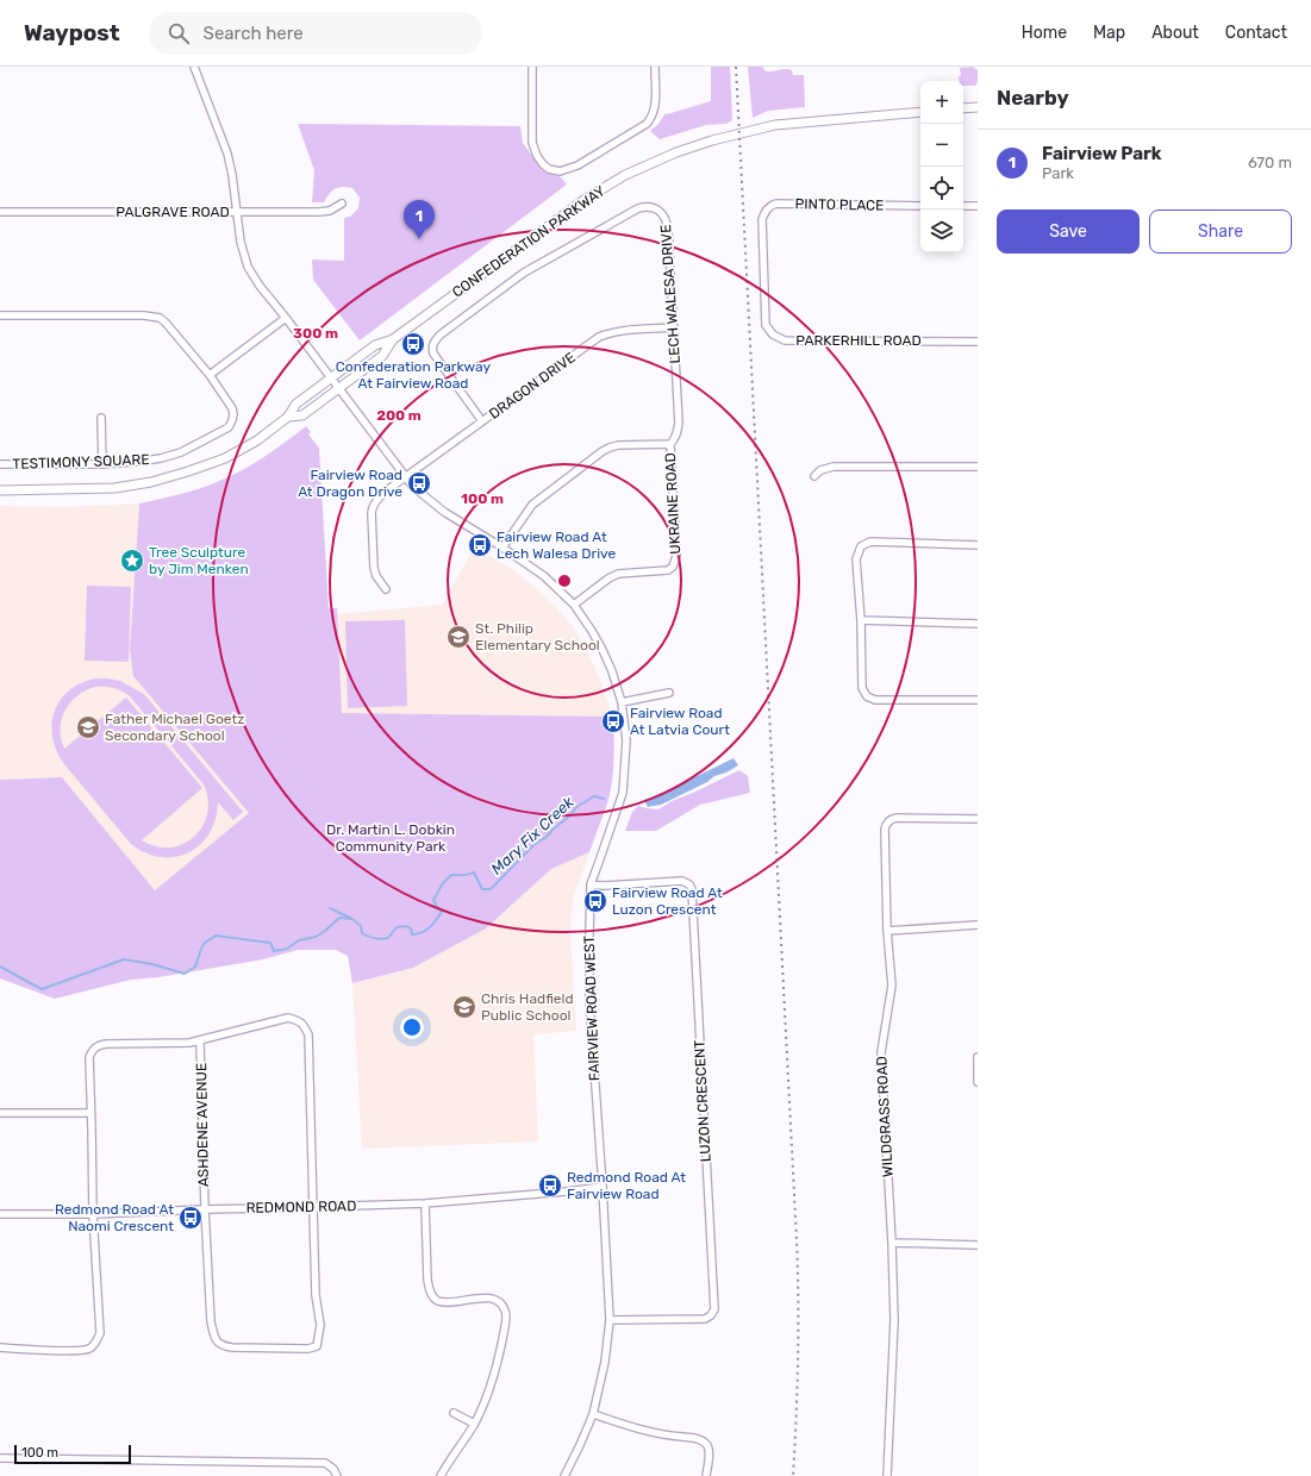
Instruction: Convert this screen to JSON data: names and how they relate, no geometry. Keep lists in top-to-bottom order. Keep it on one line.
{"streets":{"street":["PINTO PLACE","PALGRAVE ROAD","CONFEDERATION PARKWAY","LECH WALESA DRIVE","PARKERHILL ROAD","DRAGON DRIVE","TESTIMONY SQUARE","UKRAINE ROAD","FAIRVIEW ROAD WEST","LUZON CRESCENT","WILDGRASS ROAD","ASHDENE AVENUE","REDMOND ROAD"]},"crossings":[["PINTO PLACE","PARKERHILL ROAD"],["PALGRAVE ROAD","FAIRVIEW ROAD WEST"],["CONFEDERATION PARKWAY","FAIRVIEW ROAD WEST"],["LECH WALESA DRIVE","DRAGON DRIVE"],["LECH WALESA DRIVE","UKRAINE ROAD"],["DRAGON DRIVE","FAIRVIEW ROAD WEST"],["UKRAINE ROAD","FAIRVIEW ROAD WEST"],["FAIRVIEW ROAD WEST","LUZON CRESCENT"],["FAIRVIEW ROAD WEST","REDMOND ROAD"],["ASHDENE AVENUE","REDMOND ROAD"]],"water":["Mary Fix Creek"],"parks":["Dr. Martin L. Dobkin Community Park"],"places":{"bus stop":["Confederation Parkway At Fairview Road","Fairview Road At Dragon Drive","Fairview Road At Lech Walesa Drive","Fairview Road At Latvia Court","Fairview Road At Luzon Crescent","Redmond Road At Fairview Road","Redmond Road At Naomi Crescent"],"place":["Tree Sculpture by Jim Menken"],"school or university":["St. Philip Elementary School","Father Michael Goetz Secondary School","Chris Hadfield Public School"]},"scale_bar":"100 m","page":{"header":"Waypost","search":"Search here","nav":["Home","Map","About","Contact"],"heading":"Nearby","map_buttons":["+","−"],"list":[{"mark":"1","name":"Fairview Park","note":"Park","value":"670 m"}],"buttons":["Save","Share"],"pins":"1","scale":"100 m"},"rings":["300 m","200 m","100 m"]}
